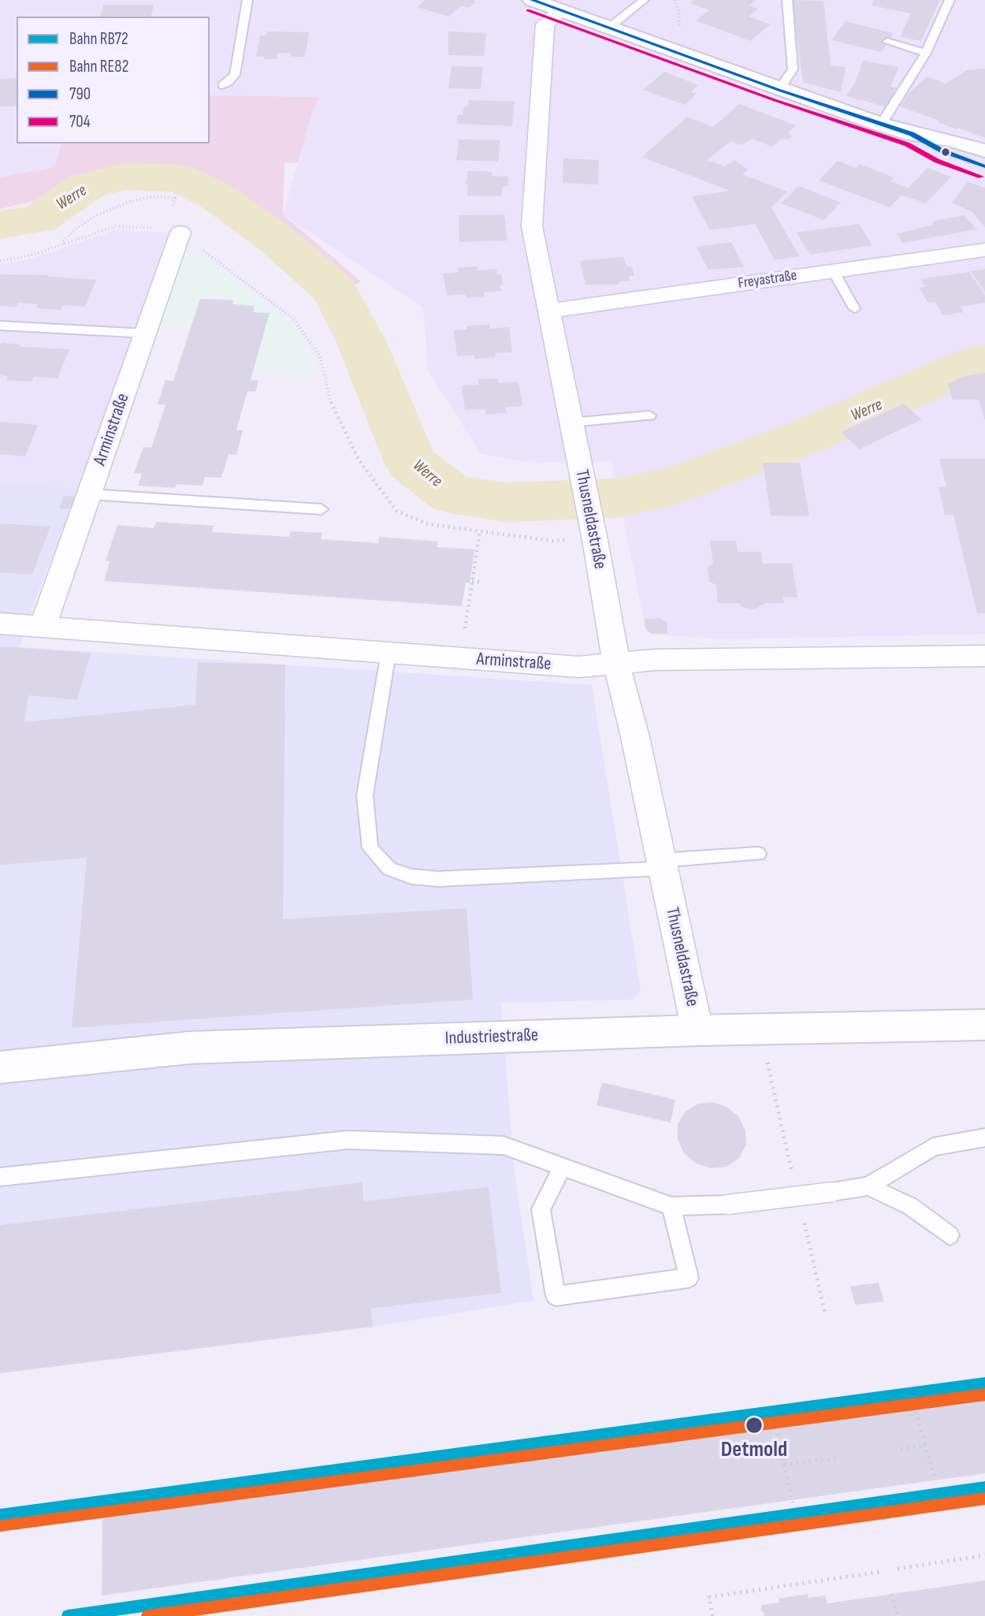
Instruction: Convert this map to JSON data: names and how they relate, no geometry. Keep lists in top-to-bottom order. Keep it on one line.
{"streets":{"street":["Freyastraße","Arminstraße","Thusneldastraße","Industriestraße"]},"crossings":[["Freyastraße","Thusneldastraße"],["Arminstraße","Thusneldastraße"],["Thusneldastraße","Industriestraße"]],"water":["Werre"],"places":["Detmold"],"lines":["transit line 790","transit line 704","rail line RB72","rail line RE82"],"legend":["Bahn RB72","Bahn RE82","790","704"]}
